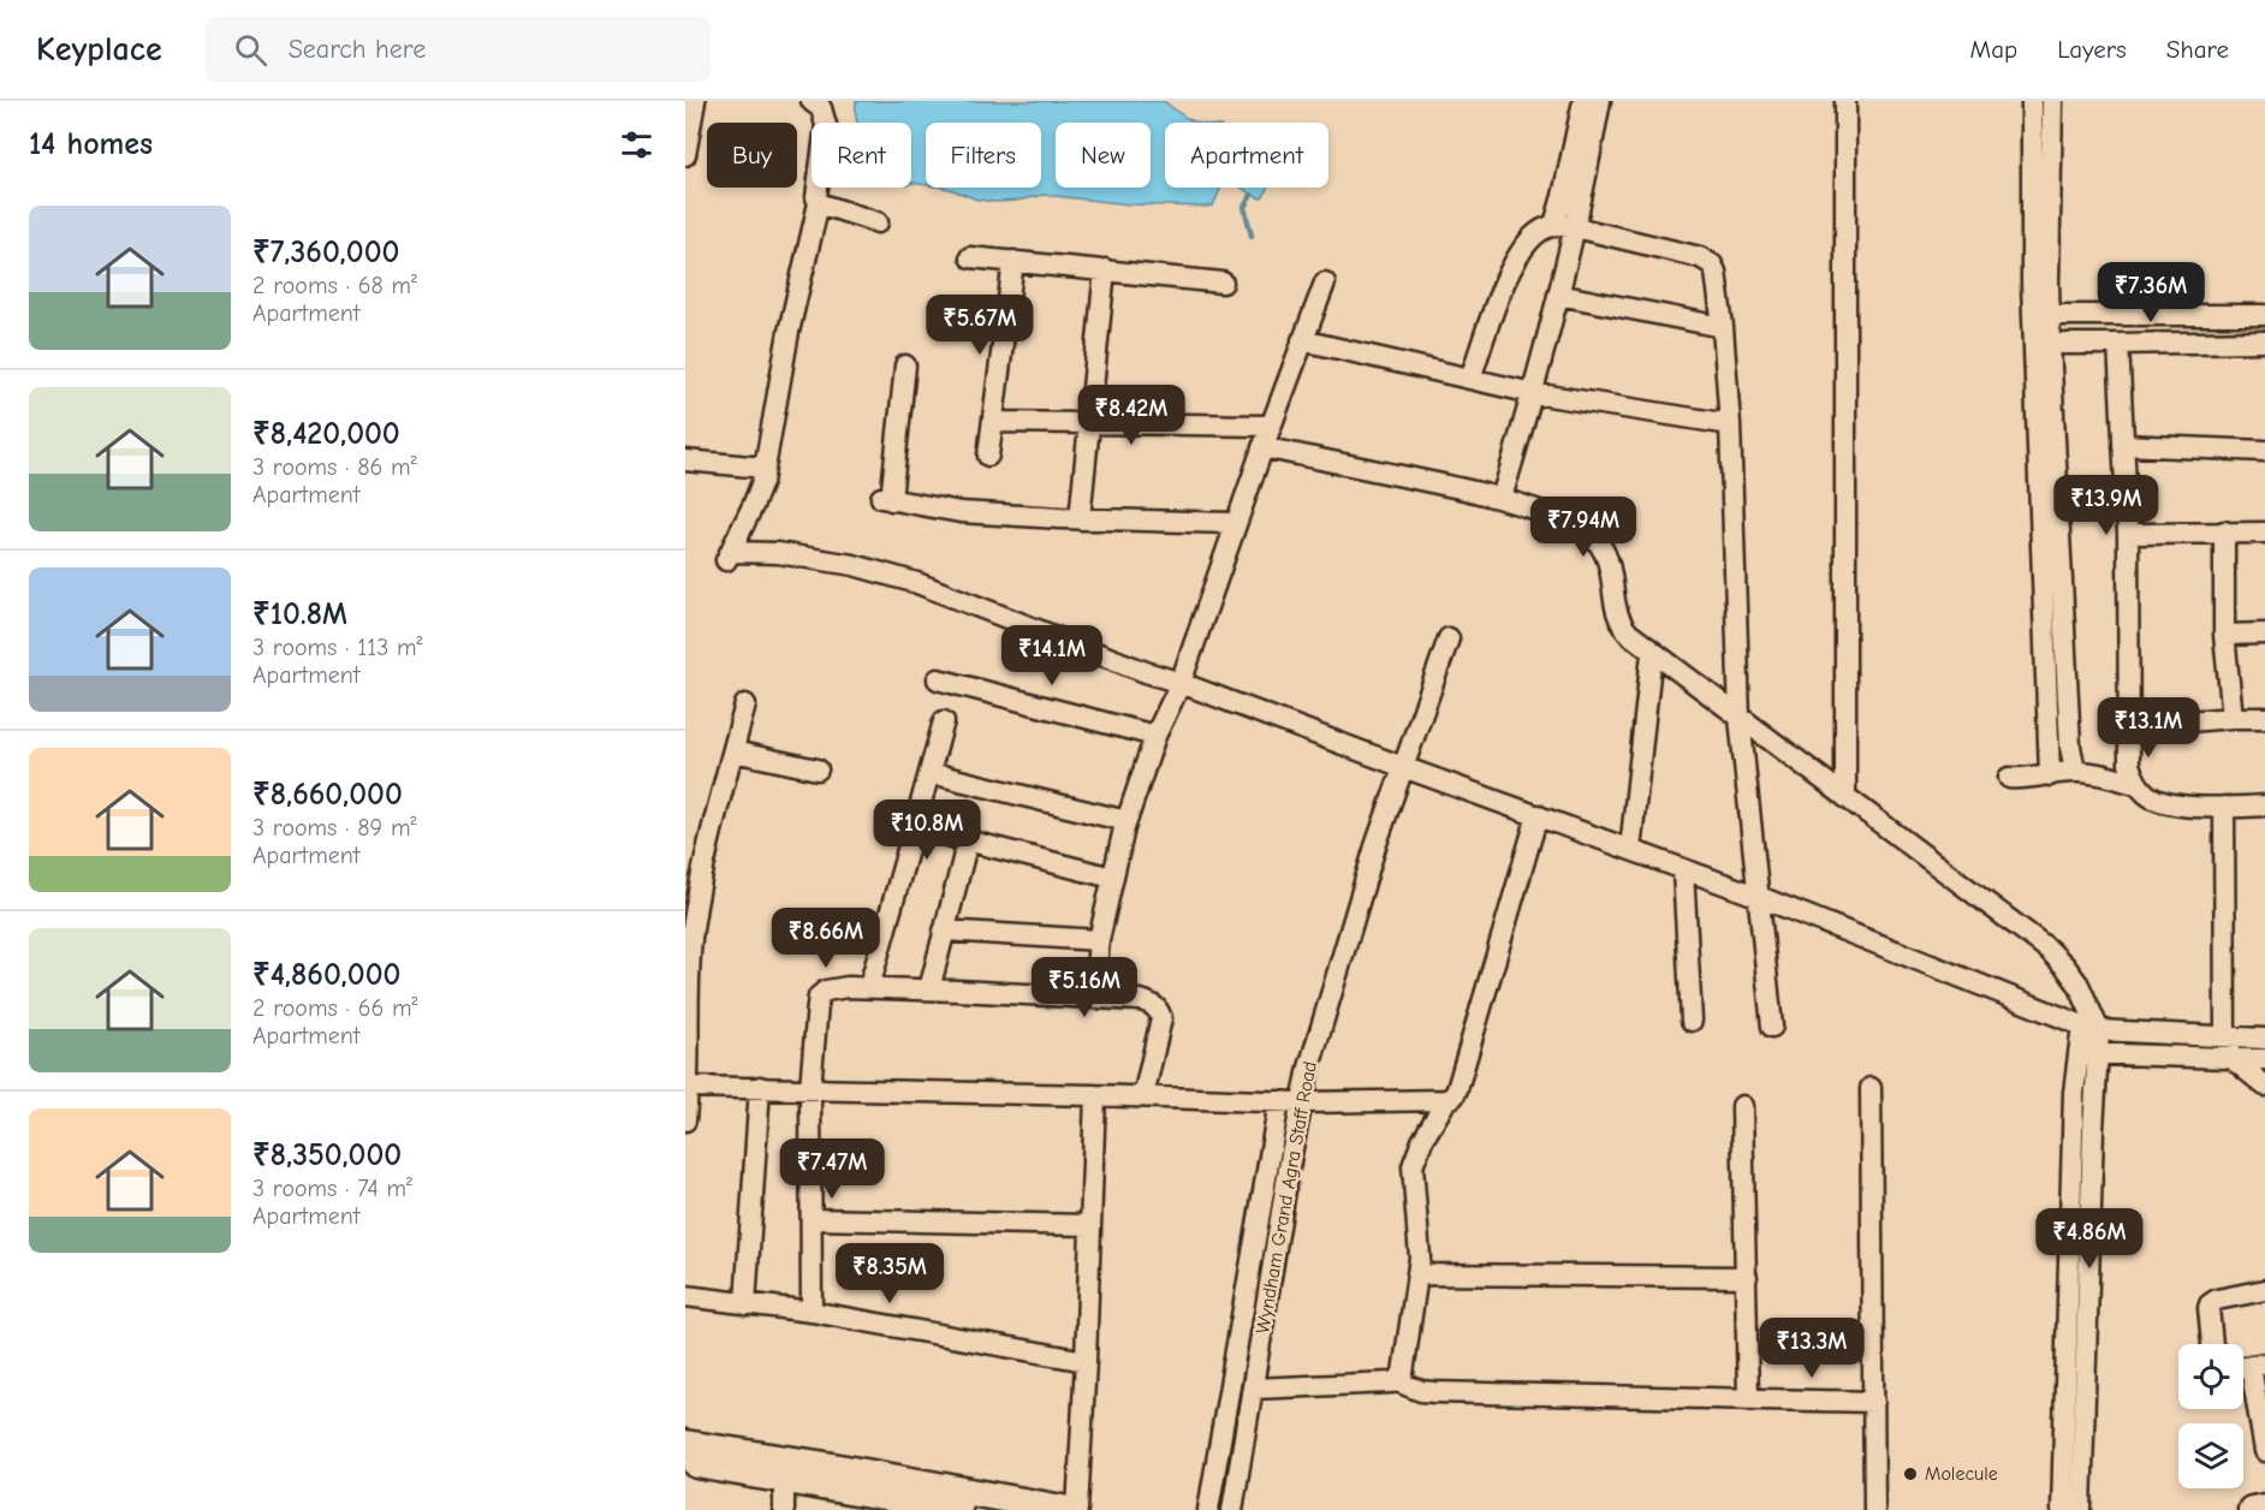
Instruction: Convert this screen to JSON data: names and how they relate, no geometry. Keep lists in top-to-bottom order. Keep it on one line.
{"streets":{"street":["Wyndham Grand Agra Staff Road"]},"places":["Molecule"],"page":{"header":"Keyplace","search":"Search here","nav":["Map","Layers","Share"],"heading":"14 homes","chip":["Buy","Rent","Filters","New","Apartment"],"list":[{"name":"₹7,360,000","note":"2 rooms · 68 m² · Apartment"},{"name":"₹8,420,000","note":"3 rooms · 86 m² · Apartment"},{"name":"₹10.8M","note":"3 rooms · 113 m² · Apartment"},{"name":"₹8,660,000","note":"3 rooms · 89 m² · Apartment"},{"name":"₹4,860,000","note":"2 rooms · 66 m² · Apartment"},{"name":"₹8,350,000","note":"3 rooms · 74 m² · Apartment"}],"price":["₹7.36M","₹5.67M","₹8.42M","₹13.9M","₹7.94M","₹14.1M","₹13.1M","₹10.8M","₹8.66M","₹5.16M","₹7.47M","₹4.86M","₹8.35M","₹13.3M"]}}
